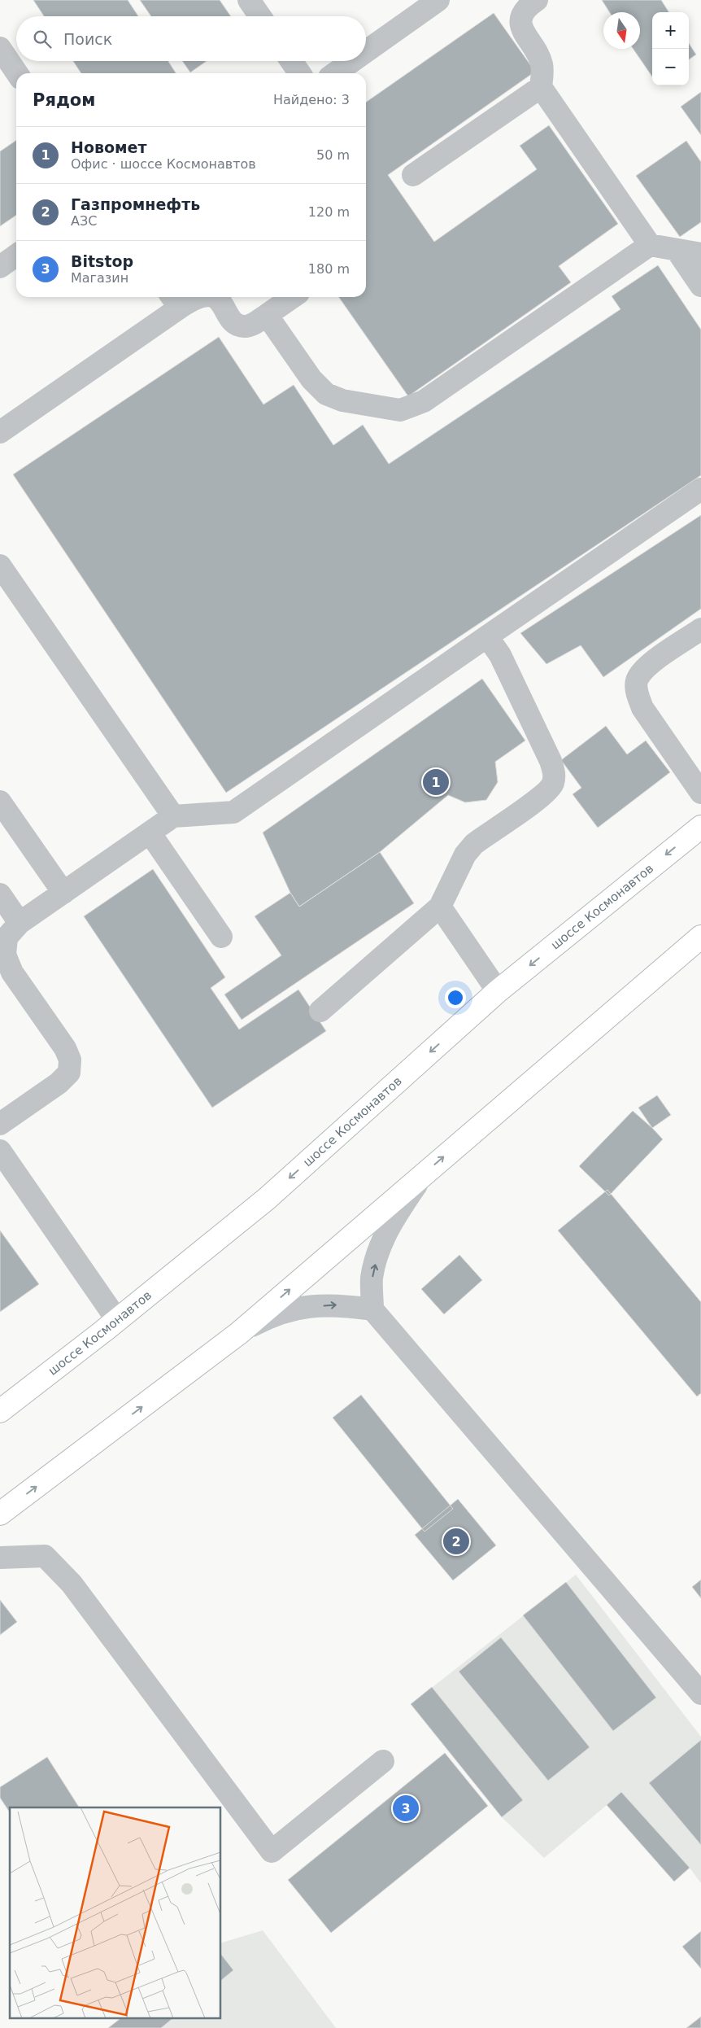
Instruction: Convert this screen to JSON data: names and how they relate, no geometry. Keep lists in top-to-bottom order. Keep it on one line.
{"streets":{"main road":["шоссе Космонавтов"]},"north":"bottom","page":{"map_buttons":["+","−"],"search":"Поиск","heading":["Рядом","Найдено: 3"],"list":[{"mark":"1","name":"Новомет","note":"Офис · шоссе Космонавтов","value":"50 m"},{"mark":"2","name":"Газпромнефть","note":"АЗС","value":"120 m"},{"mark":"3","name":"Bitstop","note":"Магазин","value":"180 m"}],"pins":["1","2","3"]}}
